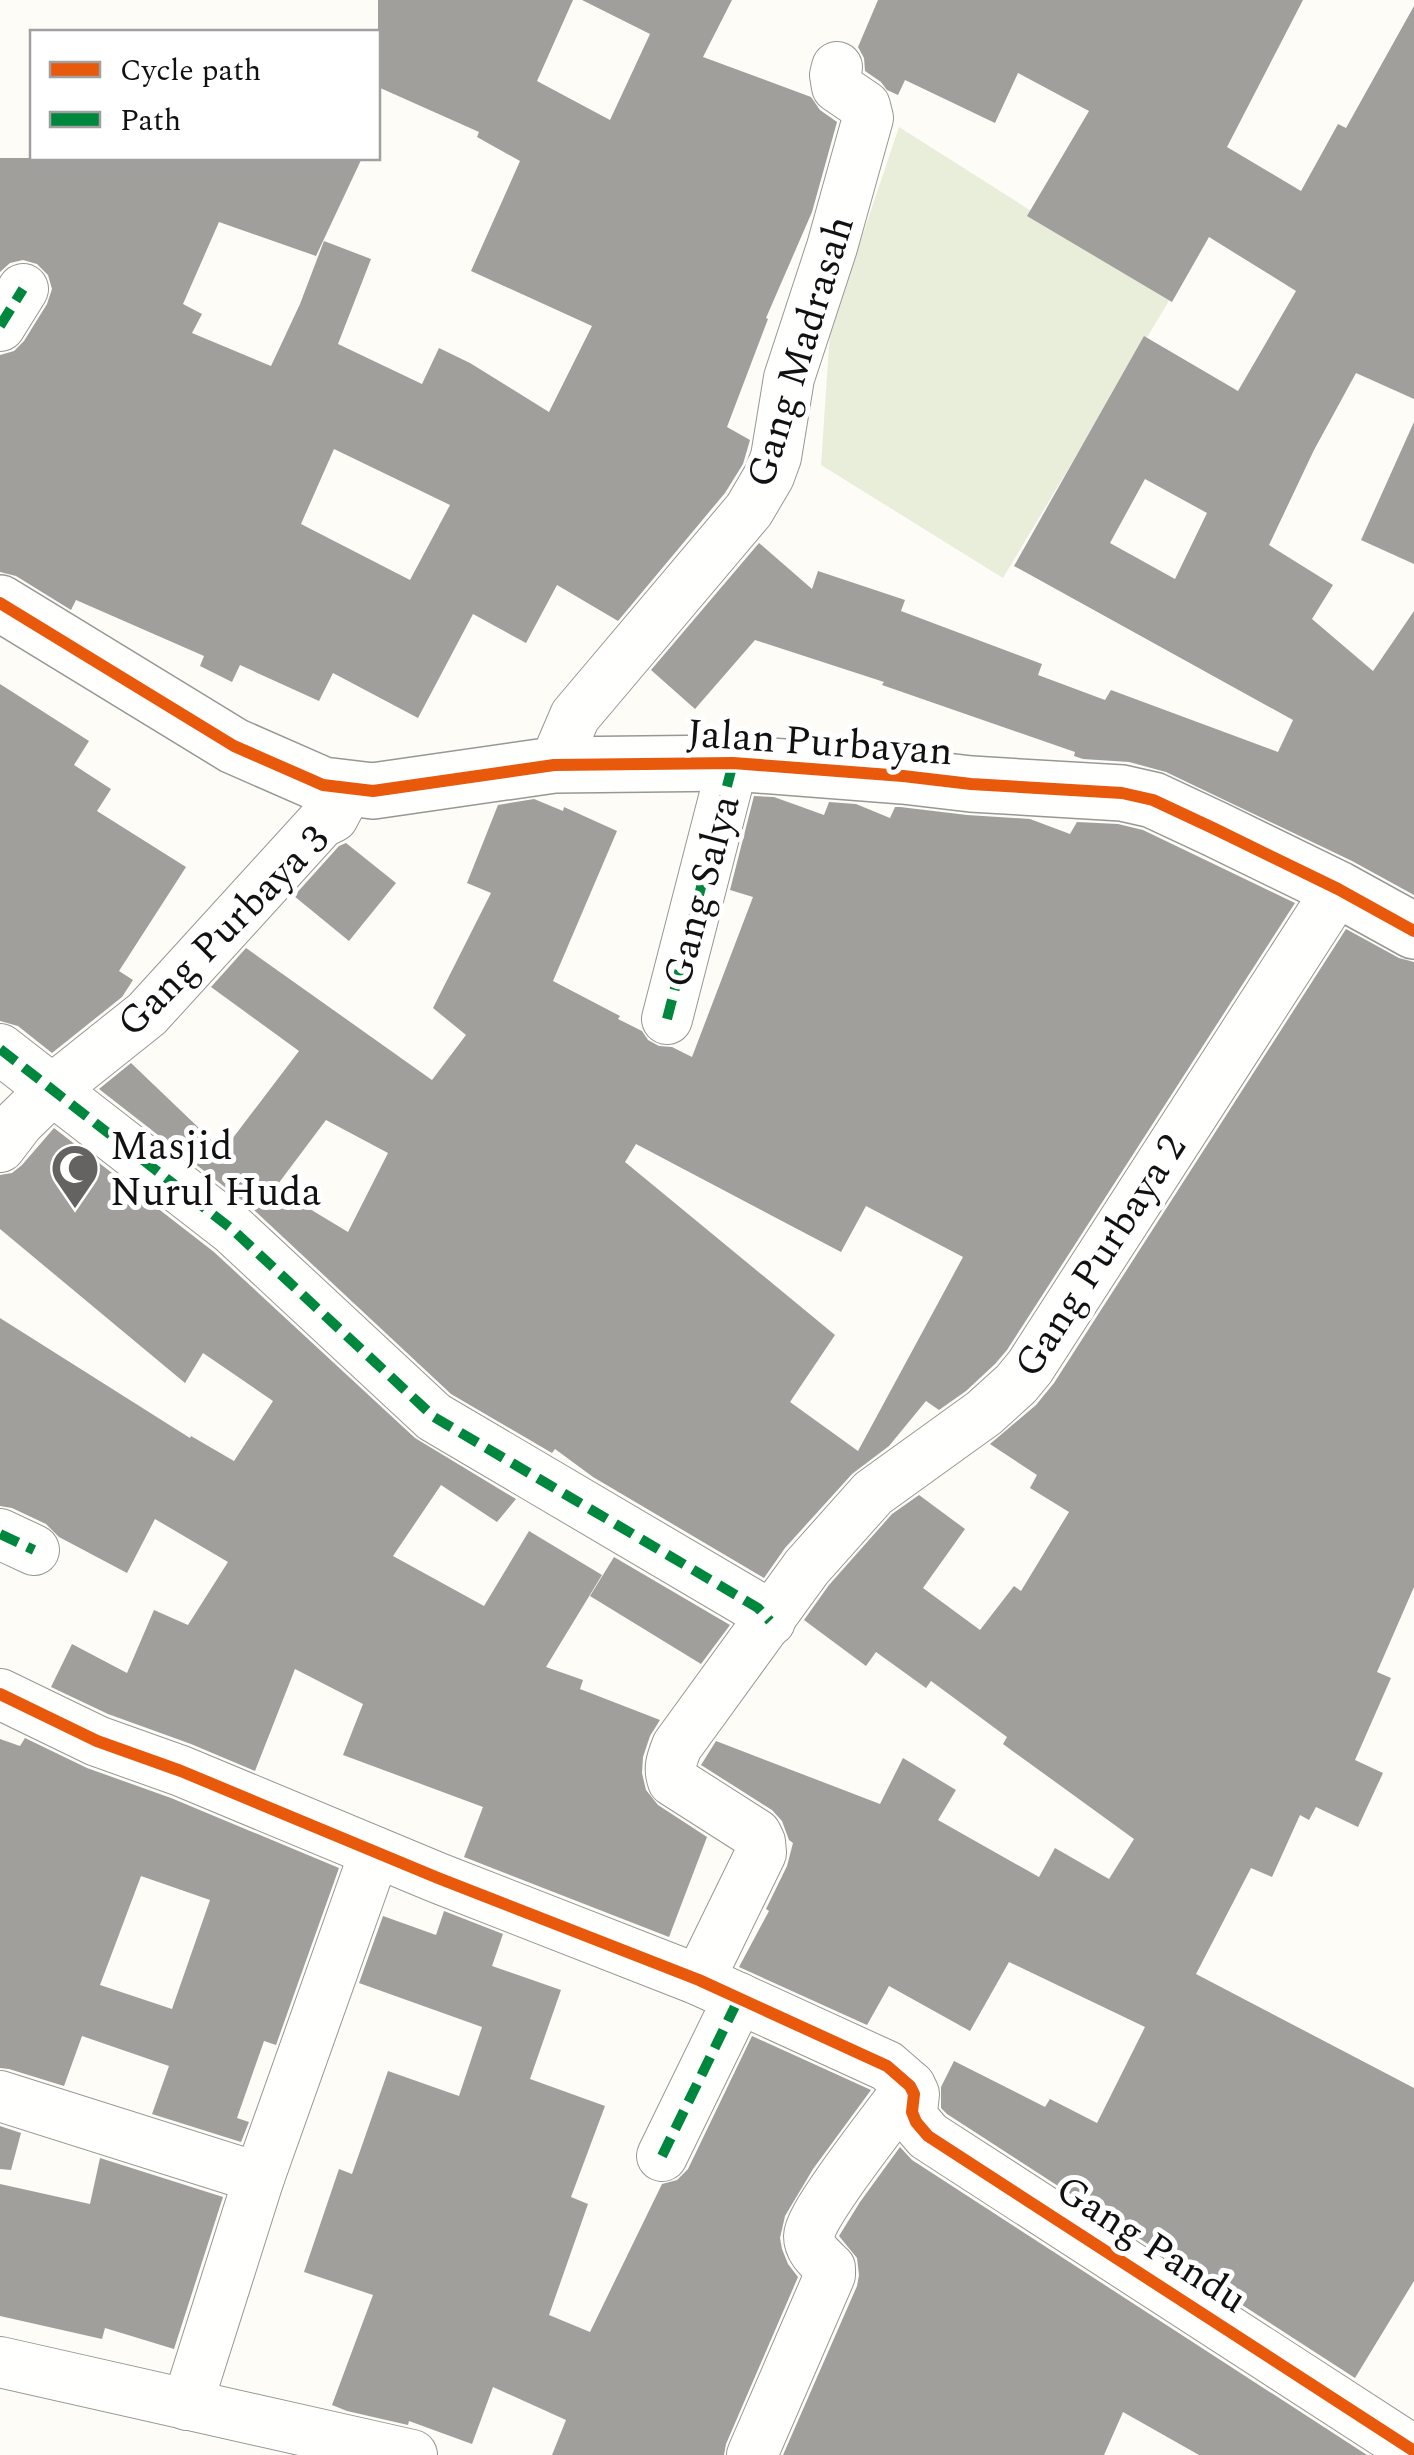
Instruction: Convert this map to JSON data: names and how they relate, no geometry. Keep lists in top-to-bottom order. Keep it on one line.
{"streets":{"street":["Gang Madrasah","Jalan Purbayan","Gang Salya","Gang Purbaya 3","Gang Purbaya 2","Gang Pandu"]},"crossings":[["Gang Madrasah","Jalan Purbayan"],["Jalan Purbayan","Gang Salya"],["Jalan Purbayan","Gang Purbaya 3"],["Jalan Purbayan","Gang Purbaya 2"]],"places":{"mosque":["Masjid Nurul Huda"]},"legend":["Cycle path","Path"]}
